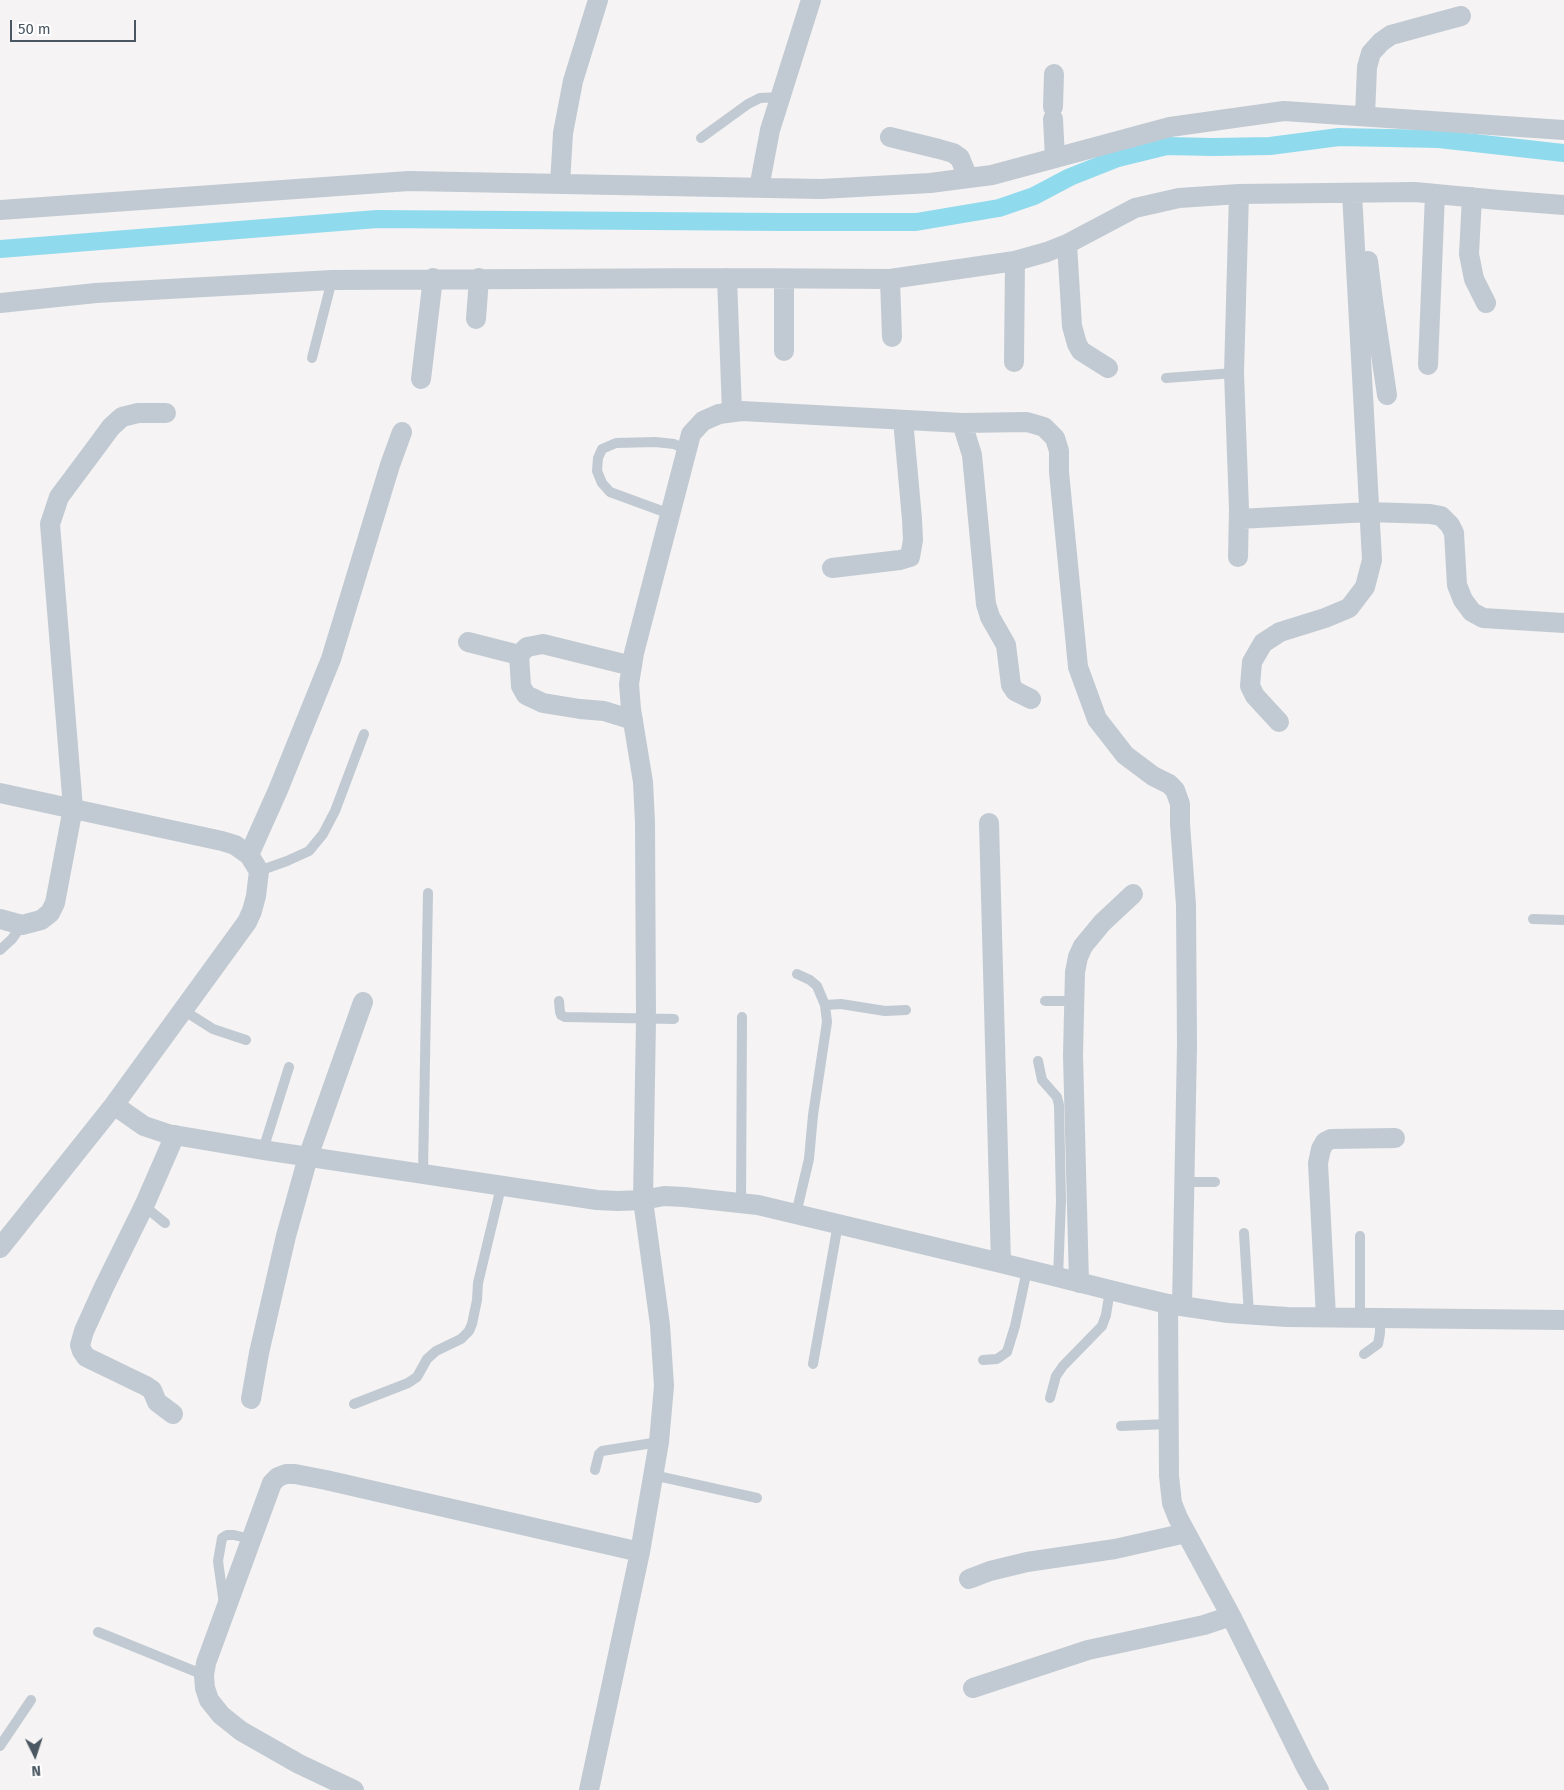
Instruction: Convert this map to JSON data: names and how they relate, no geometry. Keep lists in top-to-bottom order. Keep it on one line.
{"scale_bar":"50 m","north":"bottom"}
